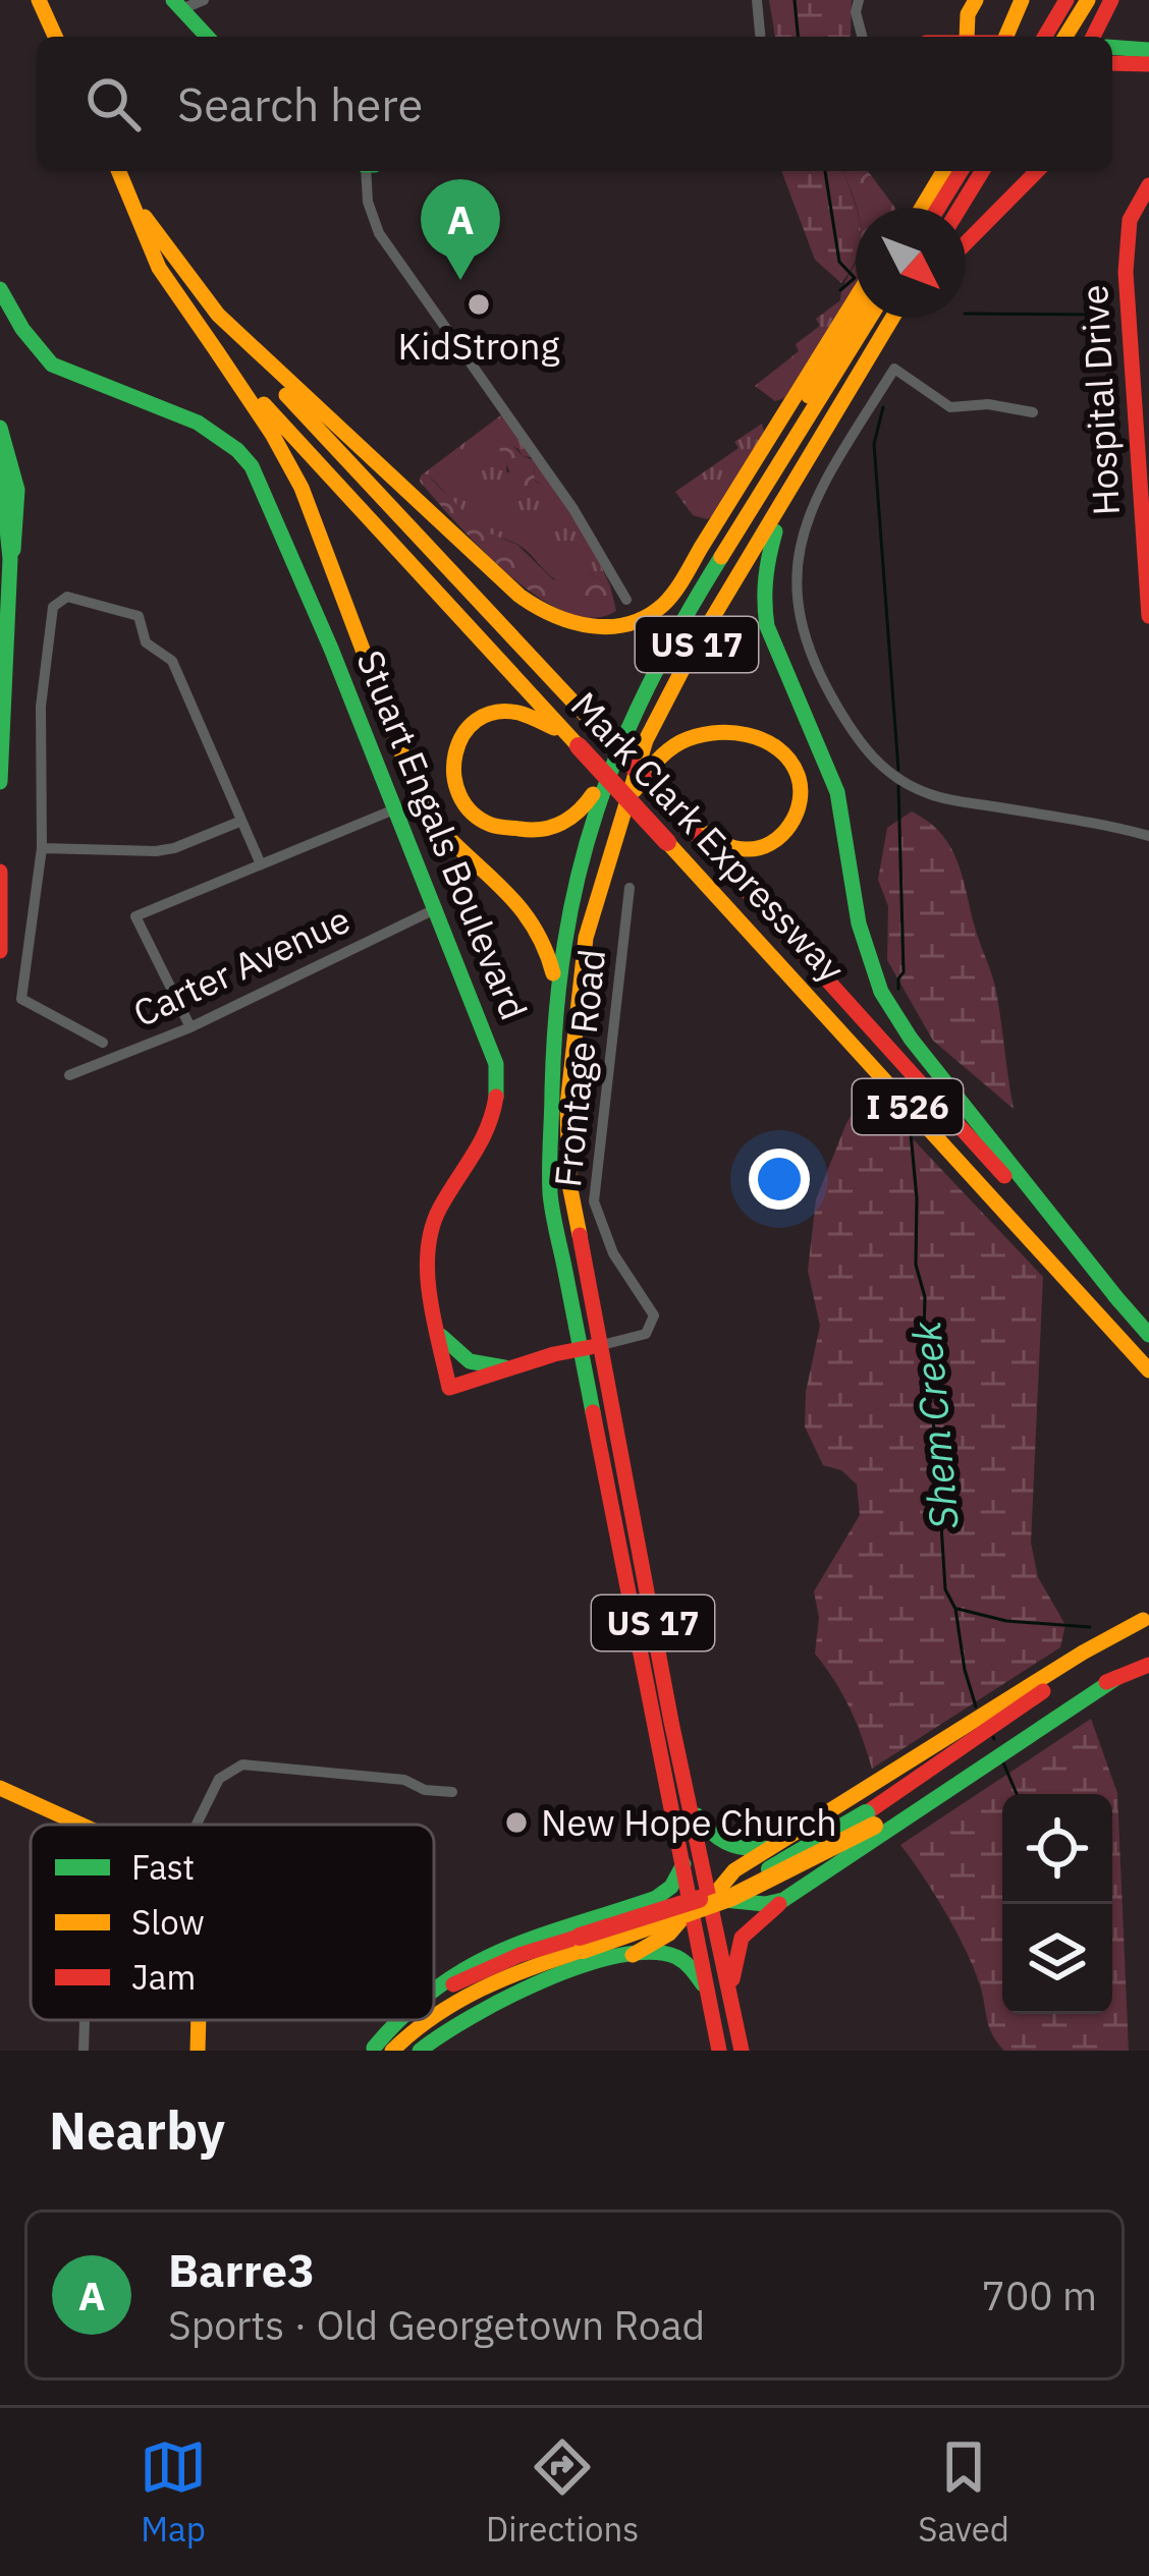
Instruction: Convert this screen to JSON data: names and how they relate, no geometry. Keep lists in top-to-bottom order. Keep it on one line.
{"streets":{"main road":["Hospital Drive","US 17","Stuart Engals Boulevard","Mark Clark Expressway","I 526"],"street":["Carter Avenue","Frontage Road"]},"crossings":[["US 17","Stuart Engals Boulevard"],["US 17","Frontage Road"],["Stuart Engals Boulevard","Carter Avenue"],["Stuart Engals Boulevard","Frontage Road"]],"water":["Shem Creek"],"places":["KidStrong","New Hope Church"],"legend":["Fast","Slow","Jam"],"north":"bottom right","page":{"search":"Search here","pins":"A","heading":"Nearby","list":[{"mark":"A","name":"Barre3","note":"Sports · Old Georgetown Road","value":"700 m"}],"nav":["Map","Directions","Saved"]}}
